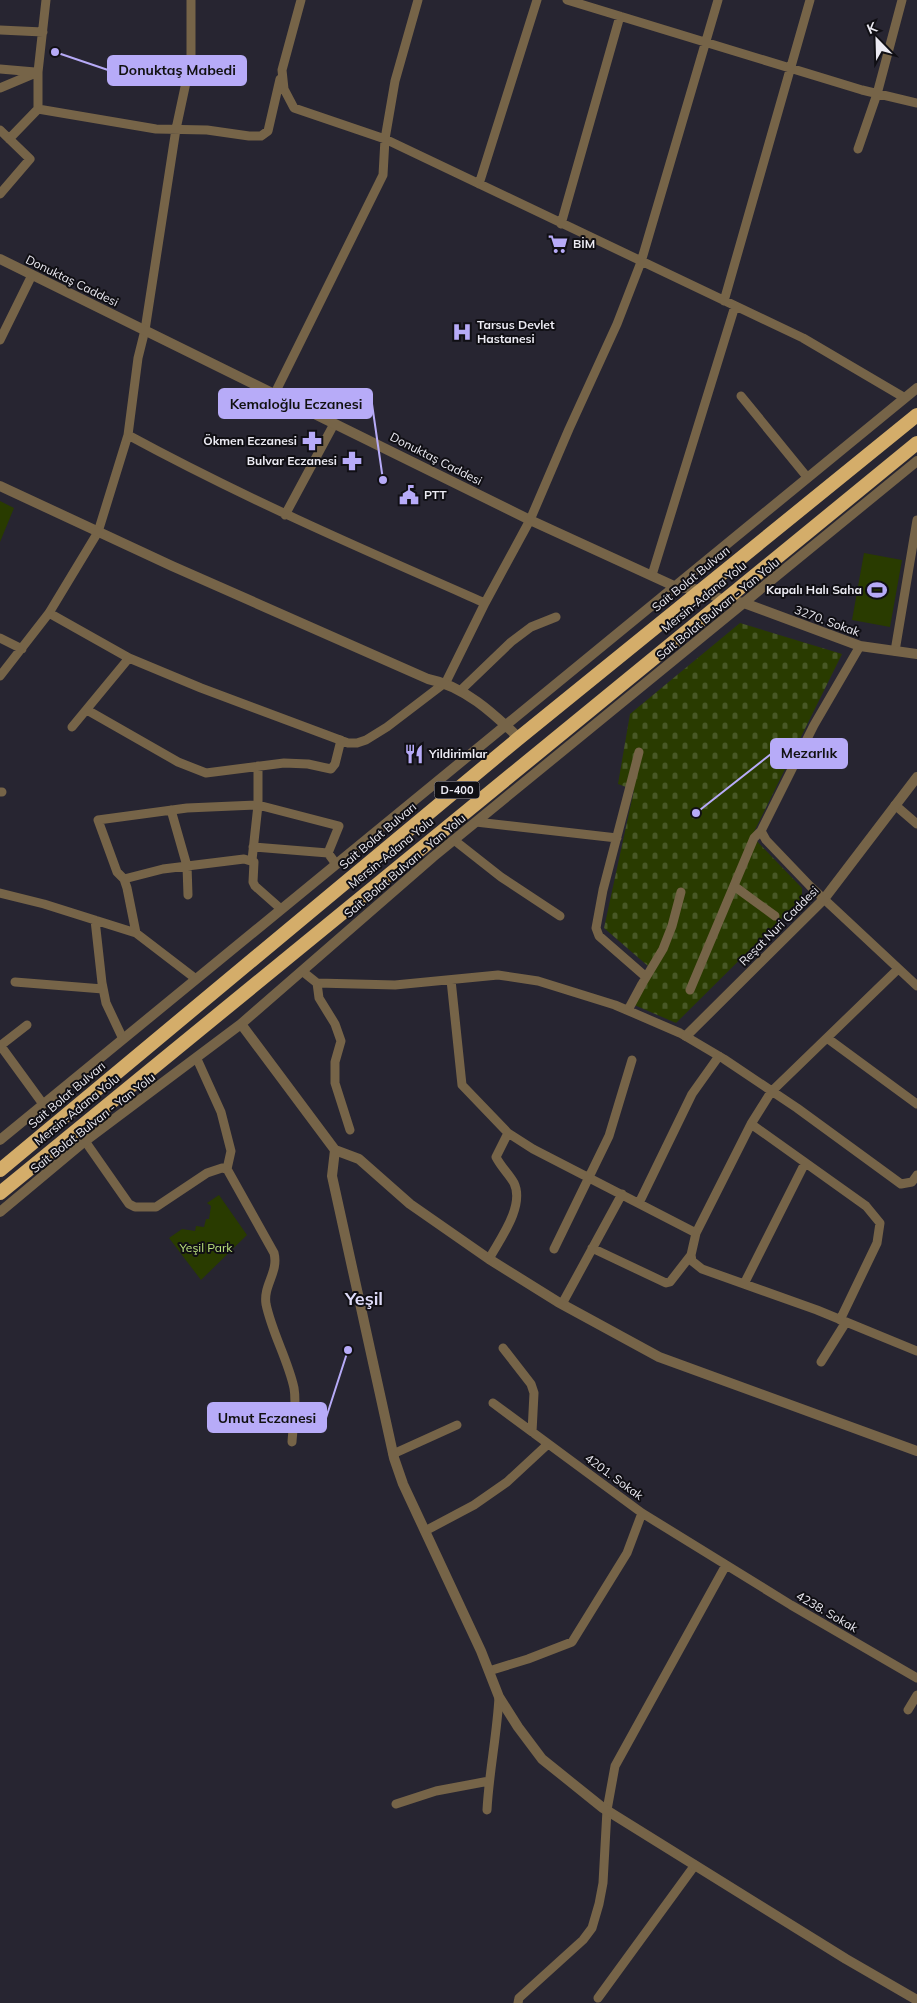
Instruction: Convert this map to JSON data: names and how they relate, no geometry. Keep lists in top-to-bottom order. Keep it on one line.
{"streets":{"highway":["Sait Bolat Bulvarı","Mersin-Adana Yolu","D-400"],"street":["Donuktaş Caddesi","Sait Bolat Bulvarı - Yan Yolu","3270. Sokak","Reşat Nuri Caddesi","4201. Sokak","4238. Sokak"]},"crossings":[["Donuktaş Caddesi","3270. Sokak"],["Sait Bolat Bulvarı","3270. Sokak"],["Mersin-Adana Yolu","3270. Sokak"],["Sait Bolat Bulvarı - Yan Yolu","3270. Sokak"],["4201. Sokak","4238. Sokak"]],"districts":["Yeşil"],"parks":["Yeşil Park"],"places":{"other":["Donuktaş Mabedi","Kemaloğlu Eczanesi","Mezarlık","Umut Eczanesi"],"supermarket":["BİM"],"hospital":["Tarsus Devlet Hastanesi"],"pharmacy":["Ökmen Eczanesi","Bulvar Eczanesi"],"public building":["PTT"],"sports":["Kapalı Halı Saha"],"restaurant":["Yildirimlar"]},"north":"top left"}
